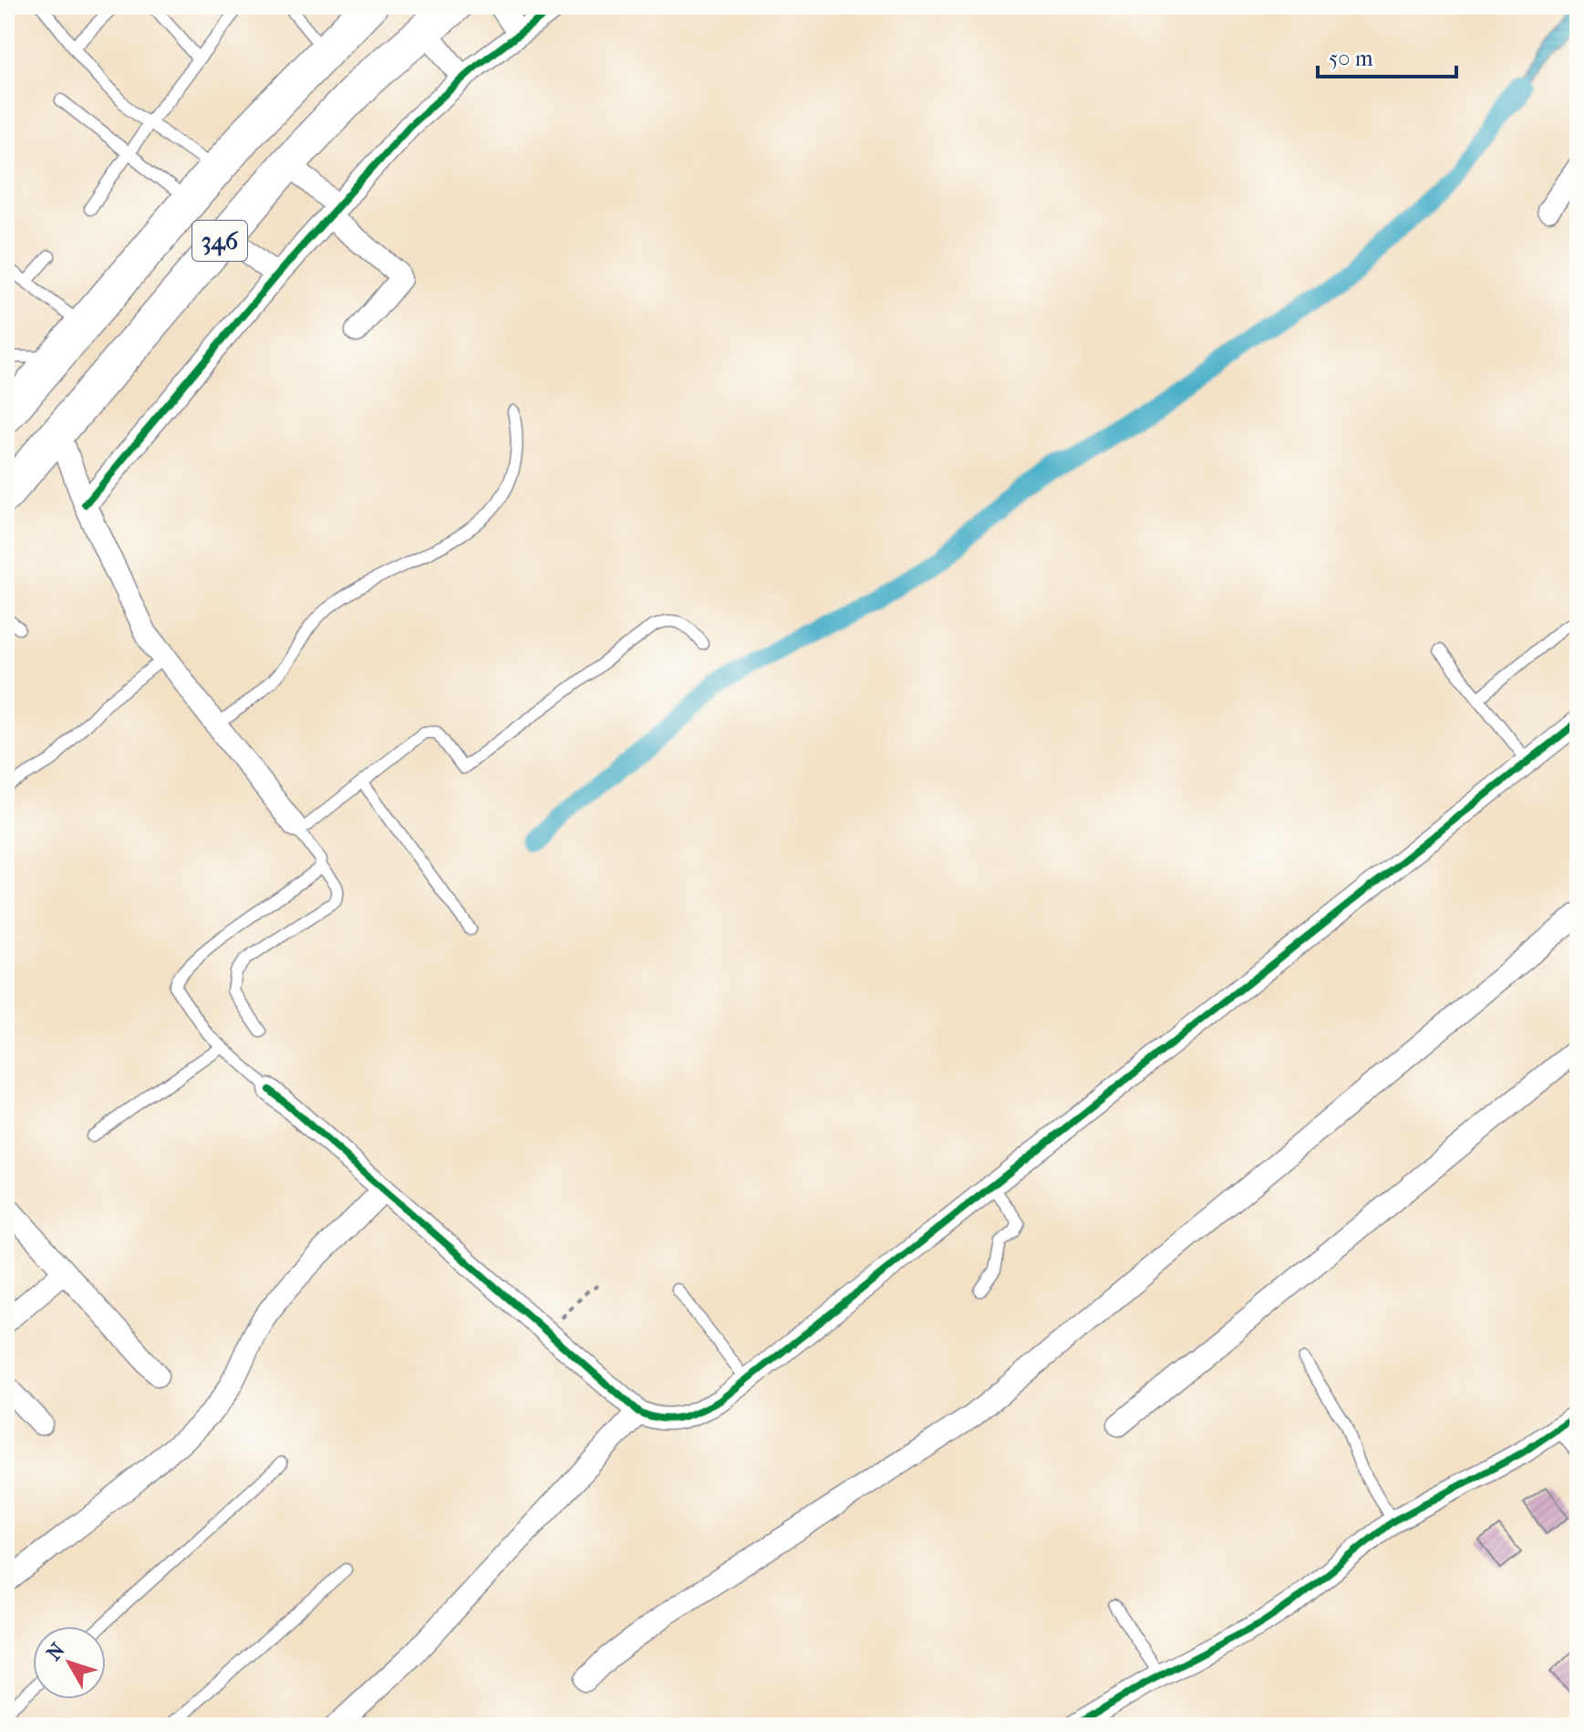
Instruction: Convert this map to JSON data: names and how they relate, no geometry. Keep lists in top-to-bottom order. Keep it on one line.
{"streets":{"main road":["346"]},"scale_bar":"50 m","north":"top left"}
